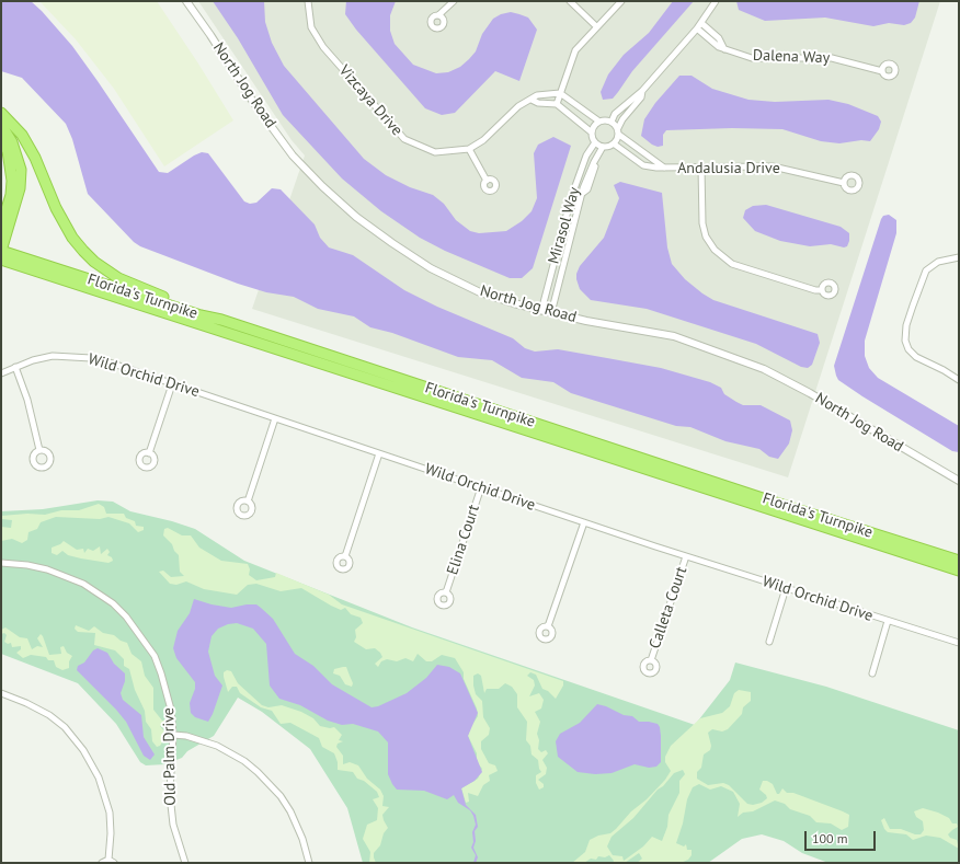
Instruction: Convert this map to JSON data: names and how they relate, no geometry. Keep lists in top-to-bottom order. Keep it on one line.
{"streets":{"highway":["Florida's Turnpike"],"street":["Dalena Way","North Jog Road","Vizcaya Drive","Andalusia Drive","Mirasol Way","Wild Orchid Drive","Elina Court","Calleta Court","Old Palm Drive"]},"crossings":[["North Jog Road","Mirasol Way"],["Andalusia Drive","Mirasol Way"],["Wild Orchid Drive","Elina Court"],["Wild Orchid Drive","Calleta Court"]],"scale_bar":"100 m"}
